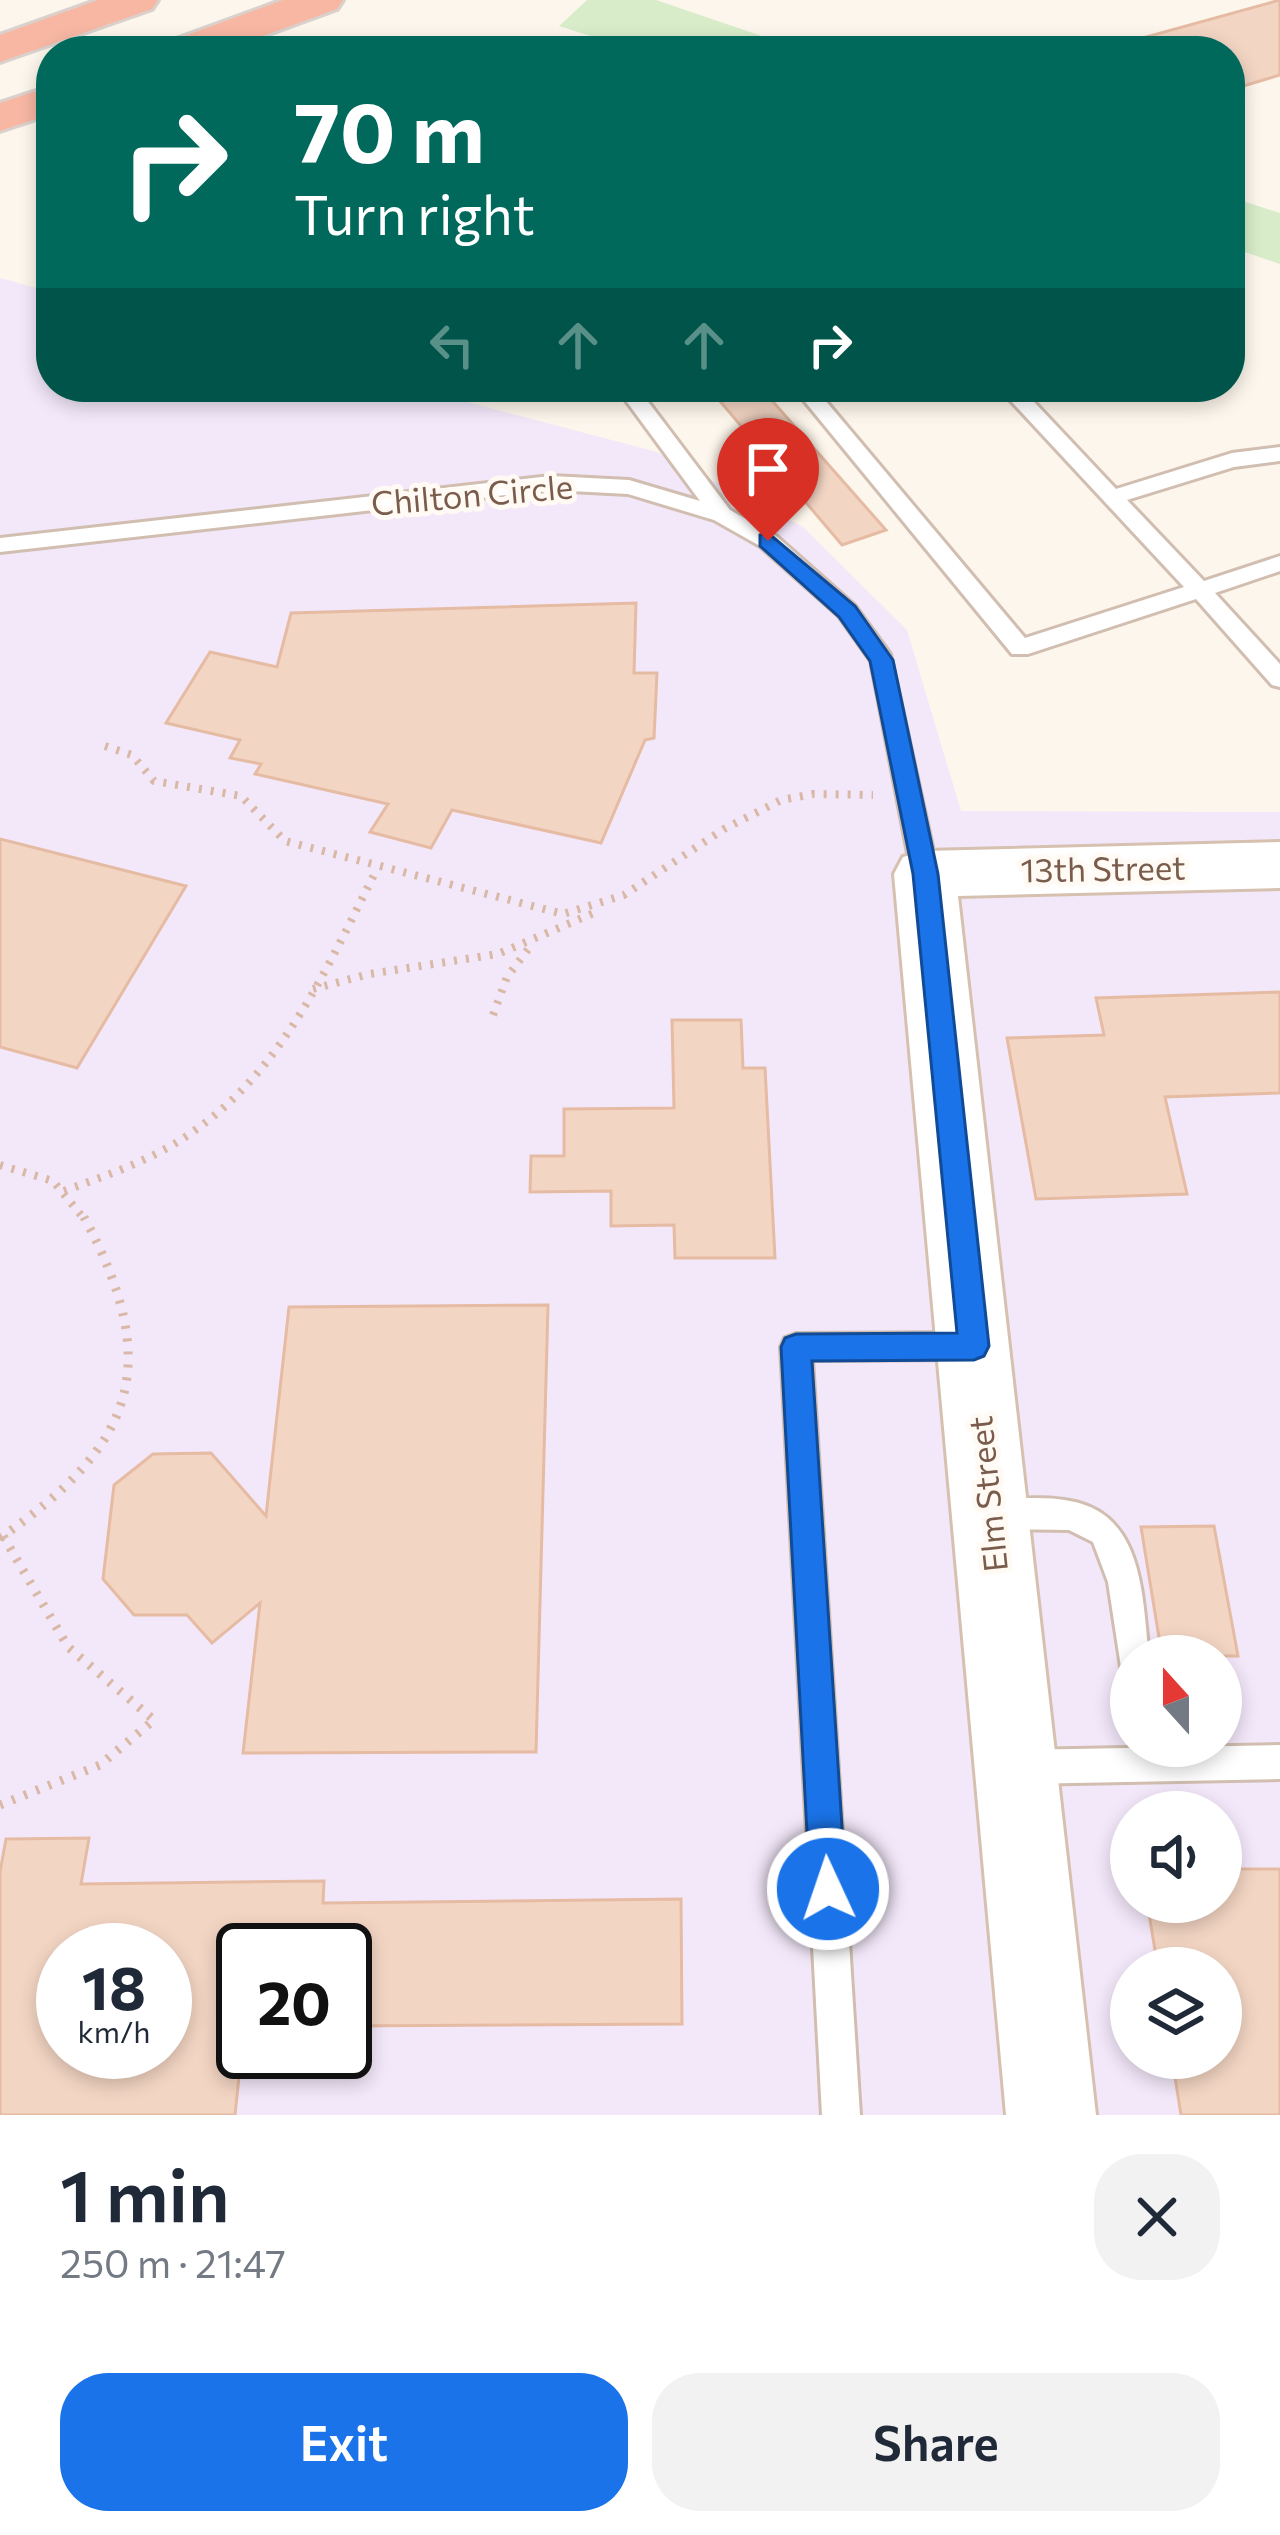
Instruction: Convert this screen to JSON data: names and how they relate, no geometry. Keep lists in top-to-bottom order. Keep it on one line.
{"streets":{"street":["13th Street","Elm Street"],"lane":["Chilton Circle"]},"crossings":[["Chilton Circle","13th Street"],["Chilton Circle","Elm Street"],["13th Street","Elm Street"]],"north":"top","page":{"turn":["70 m","Turn right"],"speed":"18 km/h","limit":"20","heading":["1 min","250 m · 21:47"],"buttons":["Exit","Share"]}}
